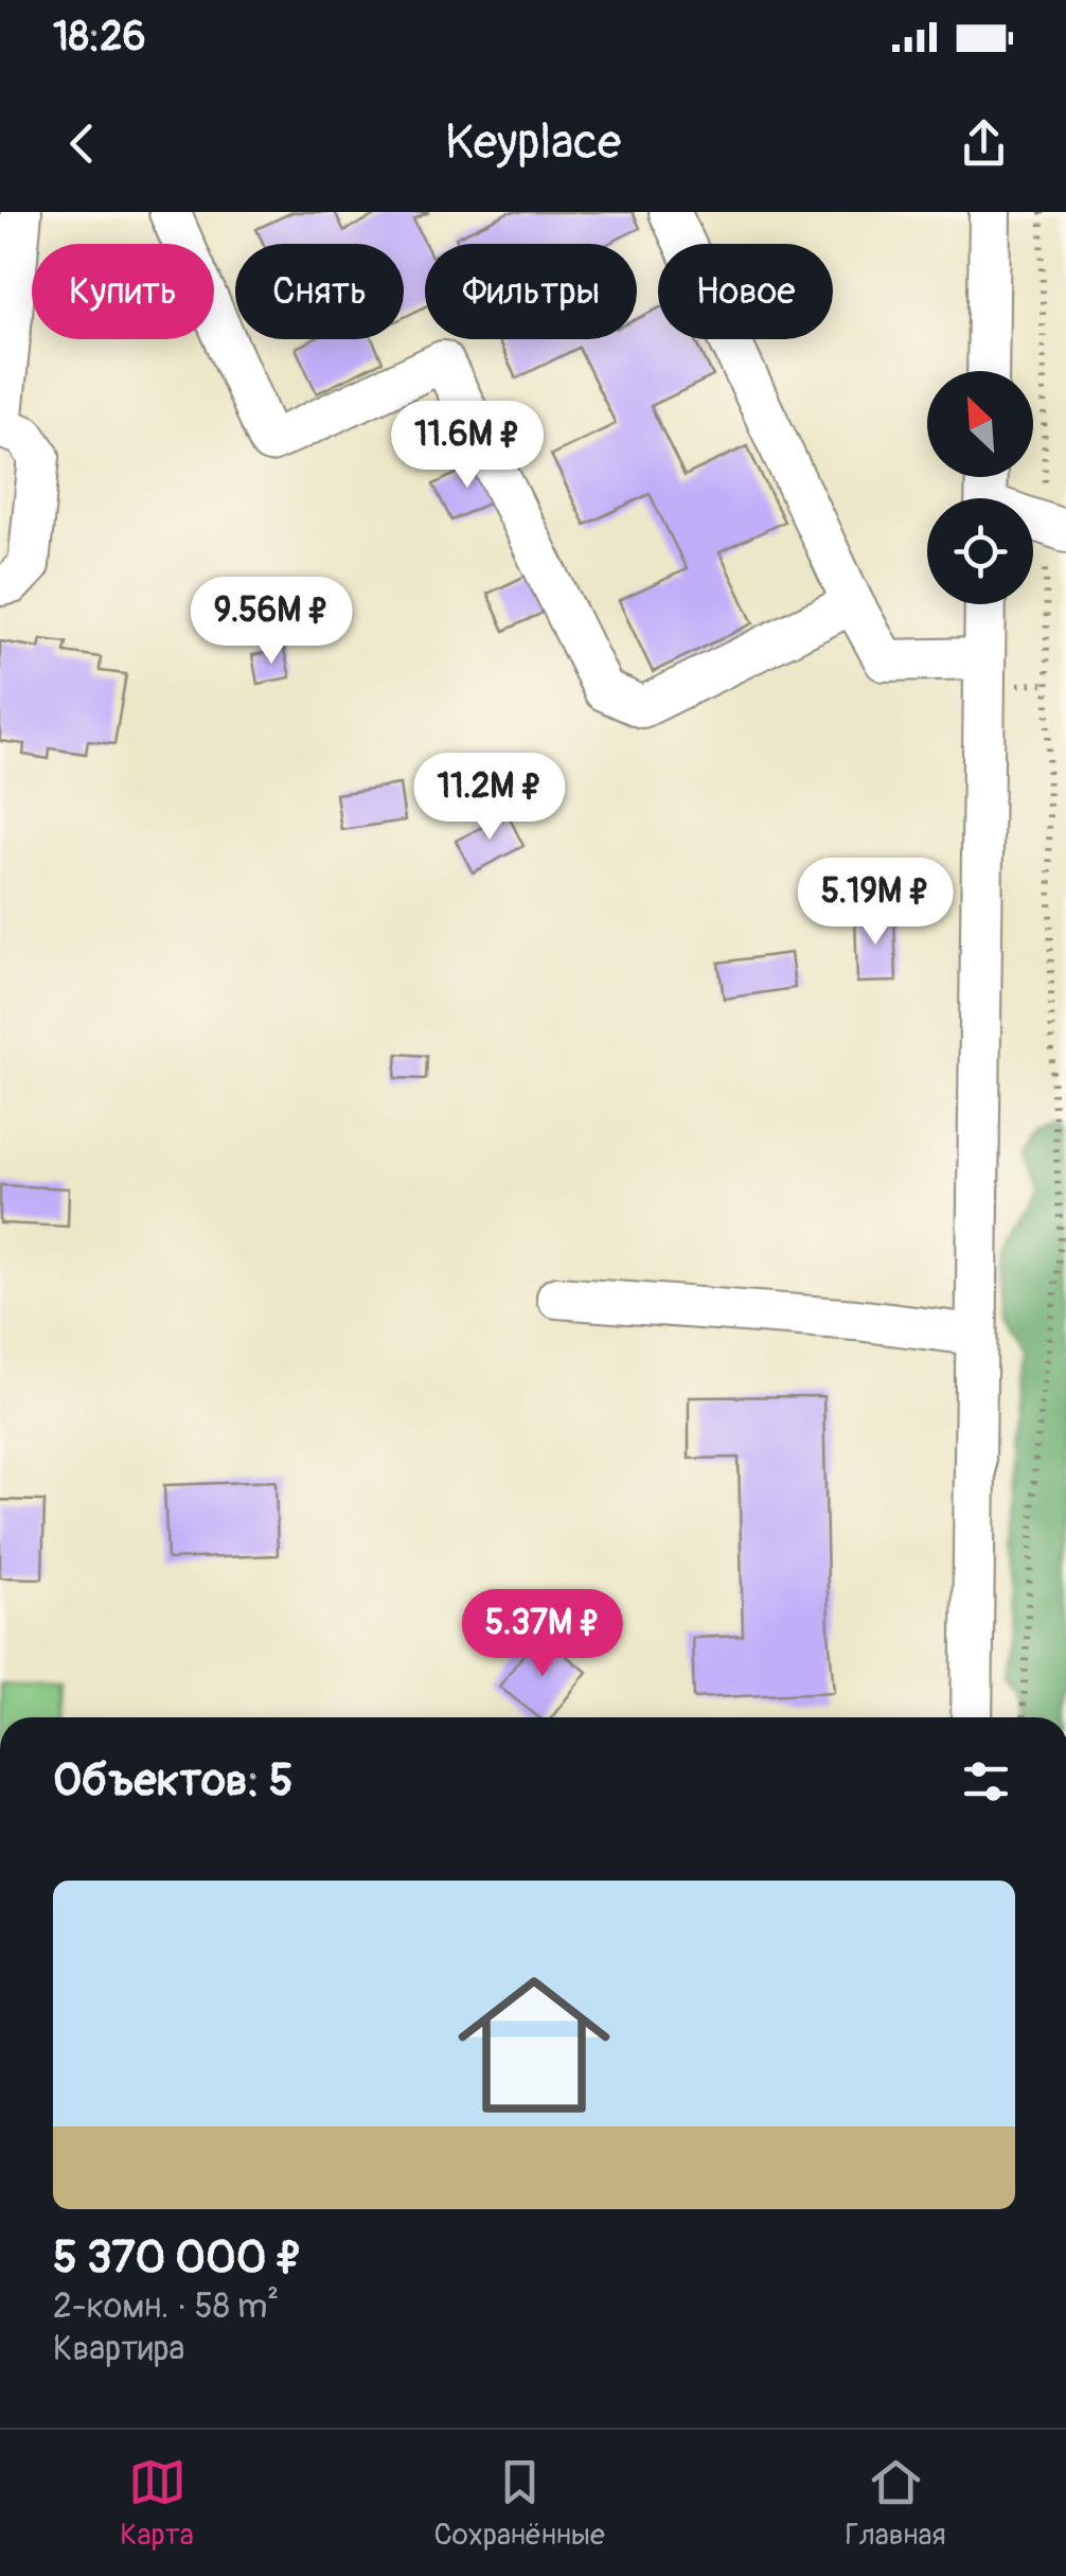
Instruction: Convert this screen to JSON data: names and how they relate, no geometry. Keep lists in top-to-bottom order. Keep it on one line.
{"north":"top left","page":{"status":"18:26","header":"Keyplace","chip":["Купить","Снять","Фильтры","Новое"],"price":["11.6M ₽","9.56M ₽","11.2M ₽","5.19M ₽","5.37M ₽"],"heading":"Объектов: 5","list":[{"name":"5 370 000 ₽","note":"2-комн. · 58 m² · Квартира"}],"tabs":["Карта","Сохранённые","Главная"]}}
